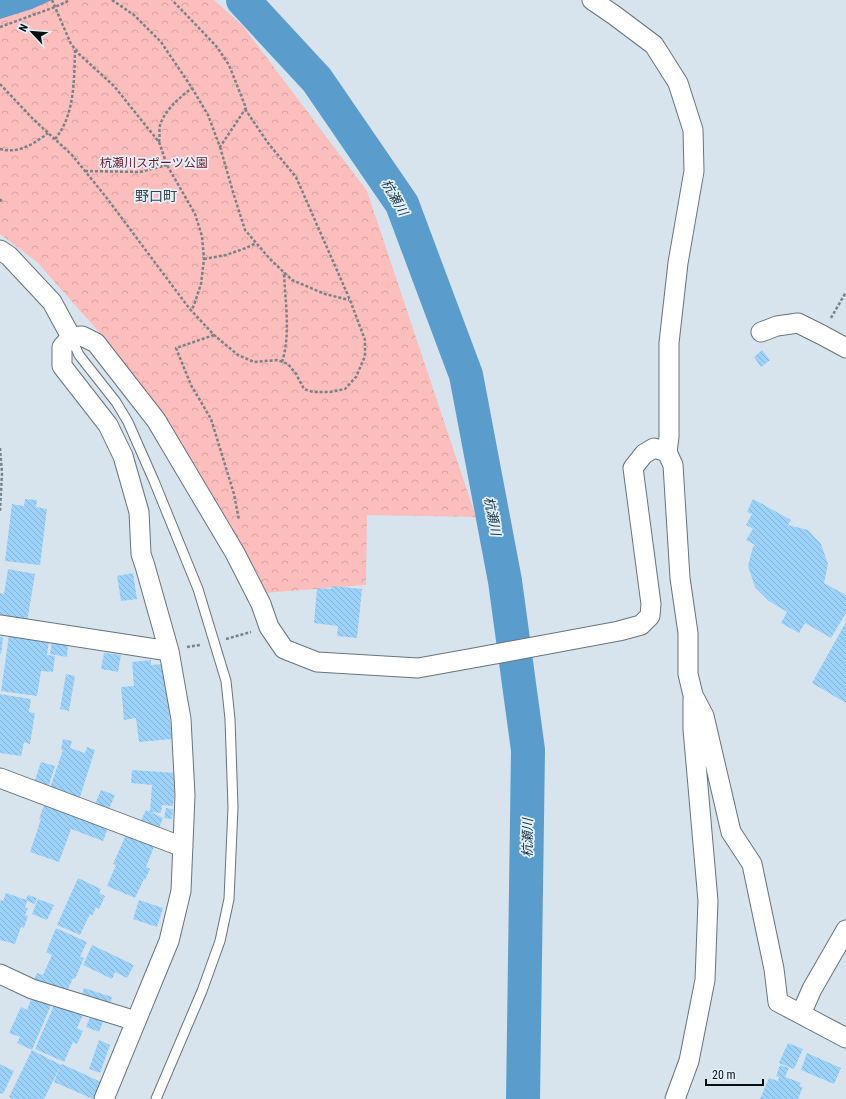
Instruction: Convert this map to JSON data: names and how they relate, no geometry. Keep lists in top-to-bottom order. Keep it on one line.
{"districts":["野口町"],"water":["杭瀬川"],"parks":["杭瀬川スポーツ公園"],"scale_bar":"20 m","north":"top left"}
